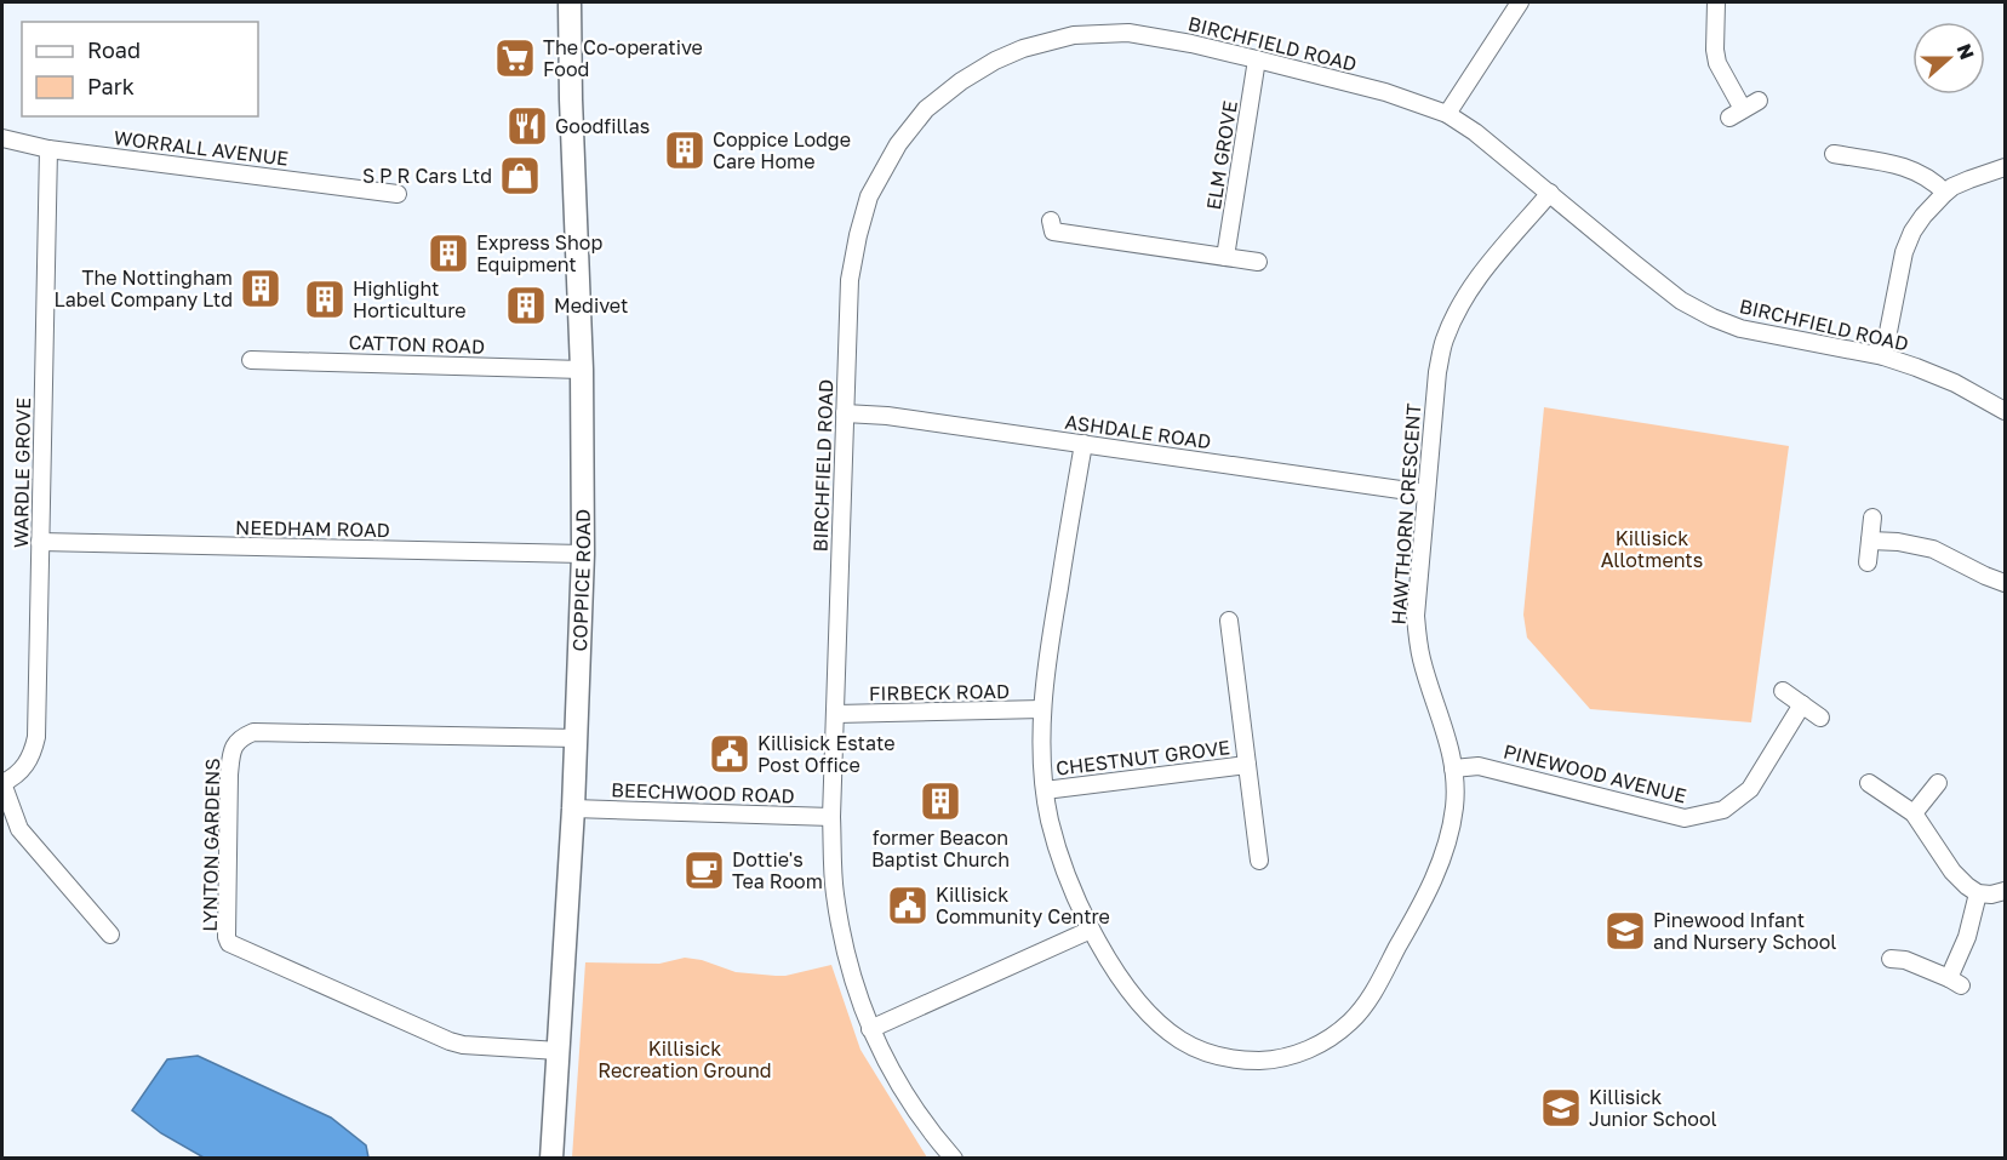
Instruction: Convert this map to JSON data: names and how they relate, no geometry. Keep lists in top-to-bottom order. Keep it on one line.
{"streets":{"street":["BIRCHFIELD ROAD","WORRALL AVENUE","ELM GROVE","CATTON ROAD","ASHDALE ROAD","WARDLE GROVE","HAWTHORN CRESCENT","NEEDHAM ROAD","COPPICE ROAD","FIRBECK ROAD","CHESTNUT GROVE","PINEWOOD AVENUE","BEECHWOOD ROAD","LYNTON GARDENS"]},"crossings":[["BIRCHFIELD ROAD","ELM GROVE"],["BIRCHFIELD ROAD","ASHDALE ROAD"],["BIRCHFIELD ROAD","HAWTHORN CRESCENT"],["BIRCHFIELD ROAD","FIRBECK ROAD"],["BIRCHFIELD ROAD","BEECHWOOD ROAD"],["WORRALL AVENUE","WARDLE GROVE"],["CATTON ROAD","COPPICE ROAD"],["ASHDALE ROAD","HAWTHORN CRESCENT"],["WARDLE GROVE","NEEDHAM ROAD"],["HAWTHORN CRESCENT","FIRBECK ROAD"],["HAWTHORN CRESCENT","CHESTNUT GROVE"],["HAWTHORN CRESCENT","PINEWOOD AVENUE"],["NEEDHAM ROAD","COPPICE ROAD"],["COPPICE ROAD","BEECHWOOD ROAD"],["COPPICE ROAD","LYNTON GARDENS"]],"parks":["Killisick Allotments","Killisick Recreation Ground"],"places":{"supermarket":["The Co-operative Food"],"restaurant":["Goodfillas"],"building":["Coppice Lodge Care Home","Express Shop Equipment","The Nottingham Label Company Ltd","Highlight Horticulture","Medivet","former Beacon Baptist Church"],"shop":["S P R Cars Ltd"],"public building":["Killisick Estate Post Office","Killisick Community Centre"],"cafe":["Dottie's Tea Room"],"school or university":["Pinewood Infant and Nursery School","Killisick Junior School"]},"legend":["Road","Park"],"north":"right"}
